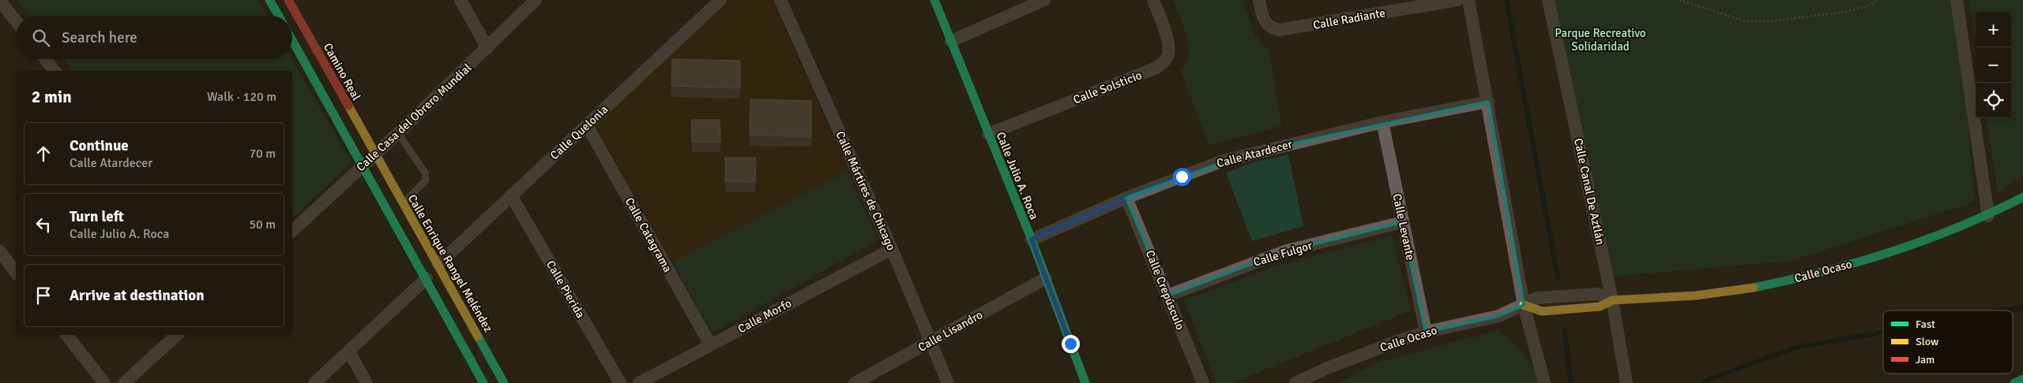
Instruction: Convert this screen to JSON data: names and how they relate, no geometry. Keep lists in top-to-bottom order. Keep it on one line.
{"streets":{"street":["Calle Radiante","Camino Real","Calle Solsticio","Calle Casa del Obrero Mundial","Calle Quelonia","Calle Atardecer","Calle Julio A. Roca","Calle Mártires de Chicago","Calle Canal De Aztlán","Calle Levante","Calle Catagrama","Calle Fulgor","Calle Enrique Rangel Meléndez","Calle Ocaso","Calle Pierida","Calle Crepúsculo","Calle Morfo","Calle Lisandro"]},"crossings":[["Camino Real","Calle Casa del Obrero Mundial"],["Camino Real","Calle Enrique Rangel Meléndez"],["Calle Solsticio","Calle Julio A. Roca"],["Calle Casa del Obrero Mundial","Calle Enrique Rangel Meléndez"],["Calle Quelonia","Calle Catagrama"],["Calle Quelonia","Calle Enrique Rangel Meléndez"],["Calle Quelonia","Calle Pierida"],["Calle Atardecer","Calle Julio A. Roca"],["Calle Atardecer","Calle Levante"],["Calle Atardecer","Calle Crepúsculo"],["Calle Julio A. Roca","Calle Lisandro"],["Calle Mártires de Chicago","Calle Morfo"],["Calle Mártires de Chicago","Calle Lisandro"],["Calle Canal De Aztlán","Calle Ocaso"],["Calle Levante","Calle Fulgor"],["Calle Levante","Calle Ocaso"],["Calle Catagrama","Calle Morfo"],["Calle Fulgor","Calle Crepúsculo"]],"parks":["Parque Recreativo Solidaridad"],"legend":["Fast","Slow","Jam"],"page":{"map_buttons":["+","−"],"search":"Search here","heading":["2 min","Walk · 120 m"],"list":[["Continue","Calle Atardecer","70 m"],["Turn left","Calle Julio A. Roca","50 m"],"Arrive at destination"]}}
